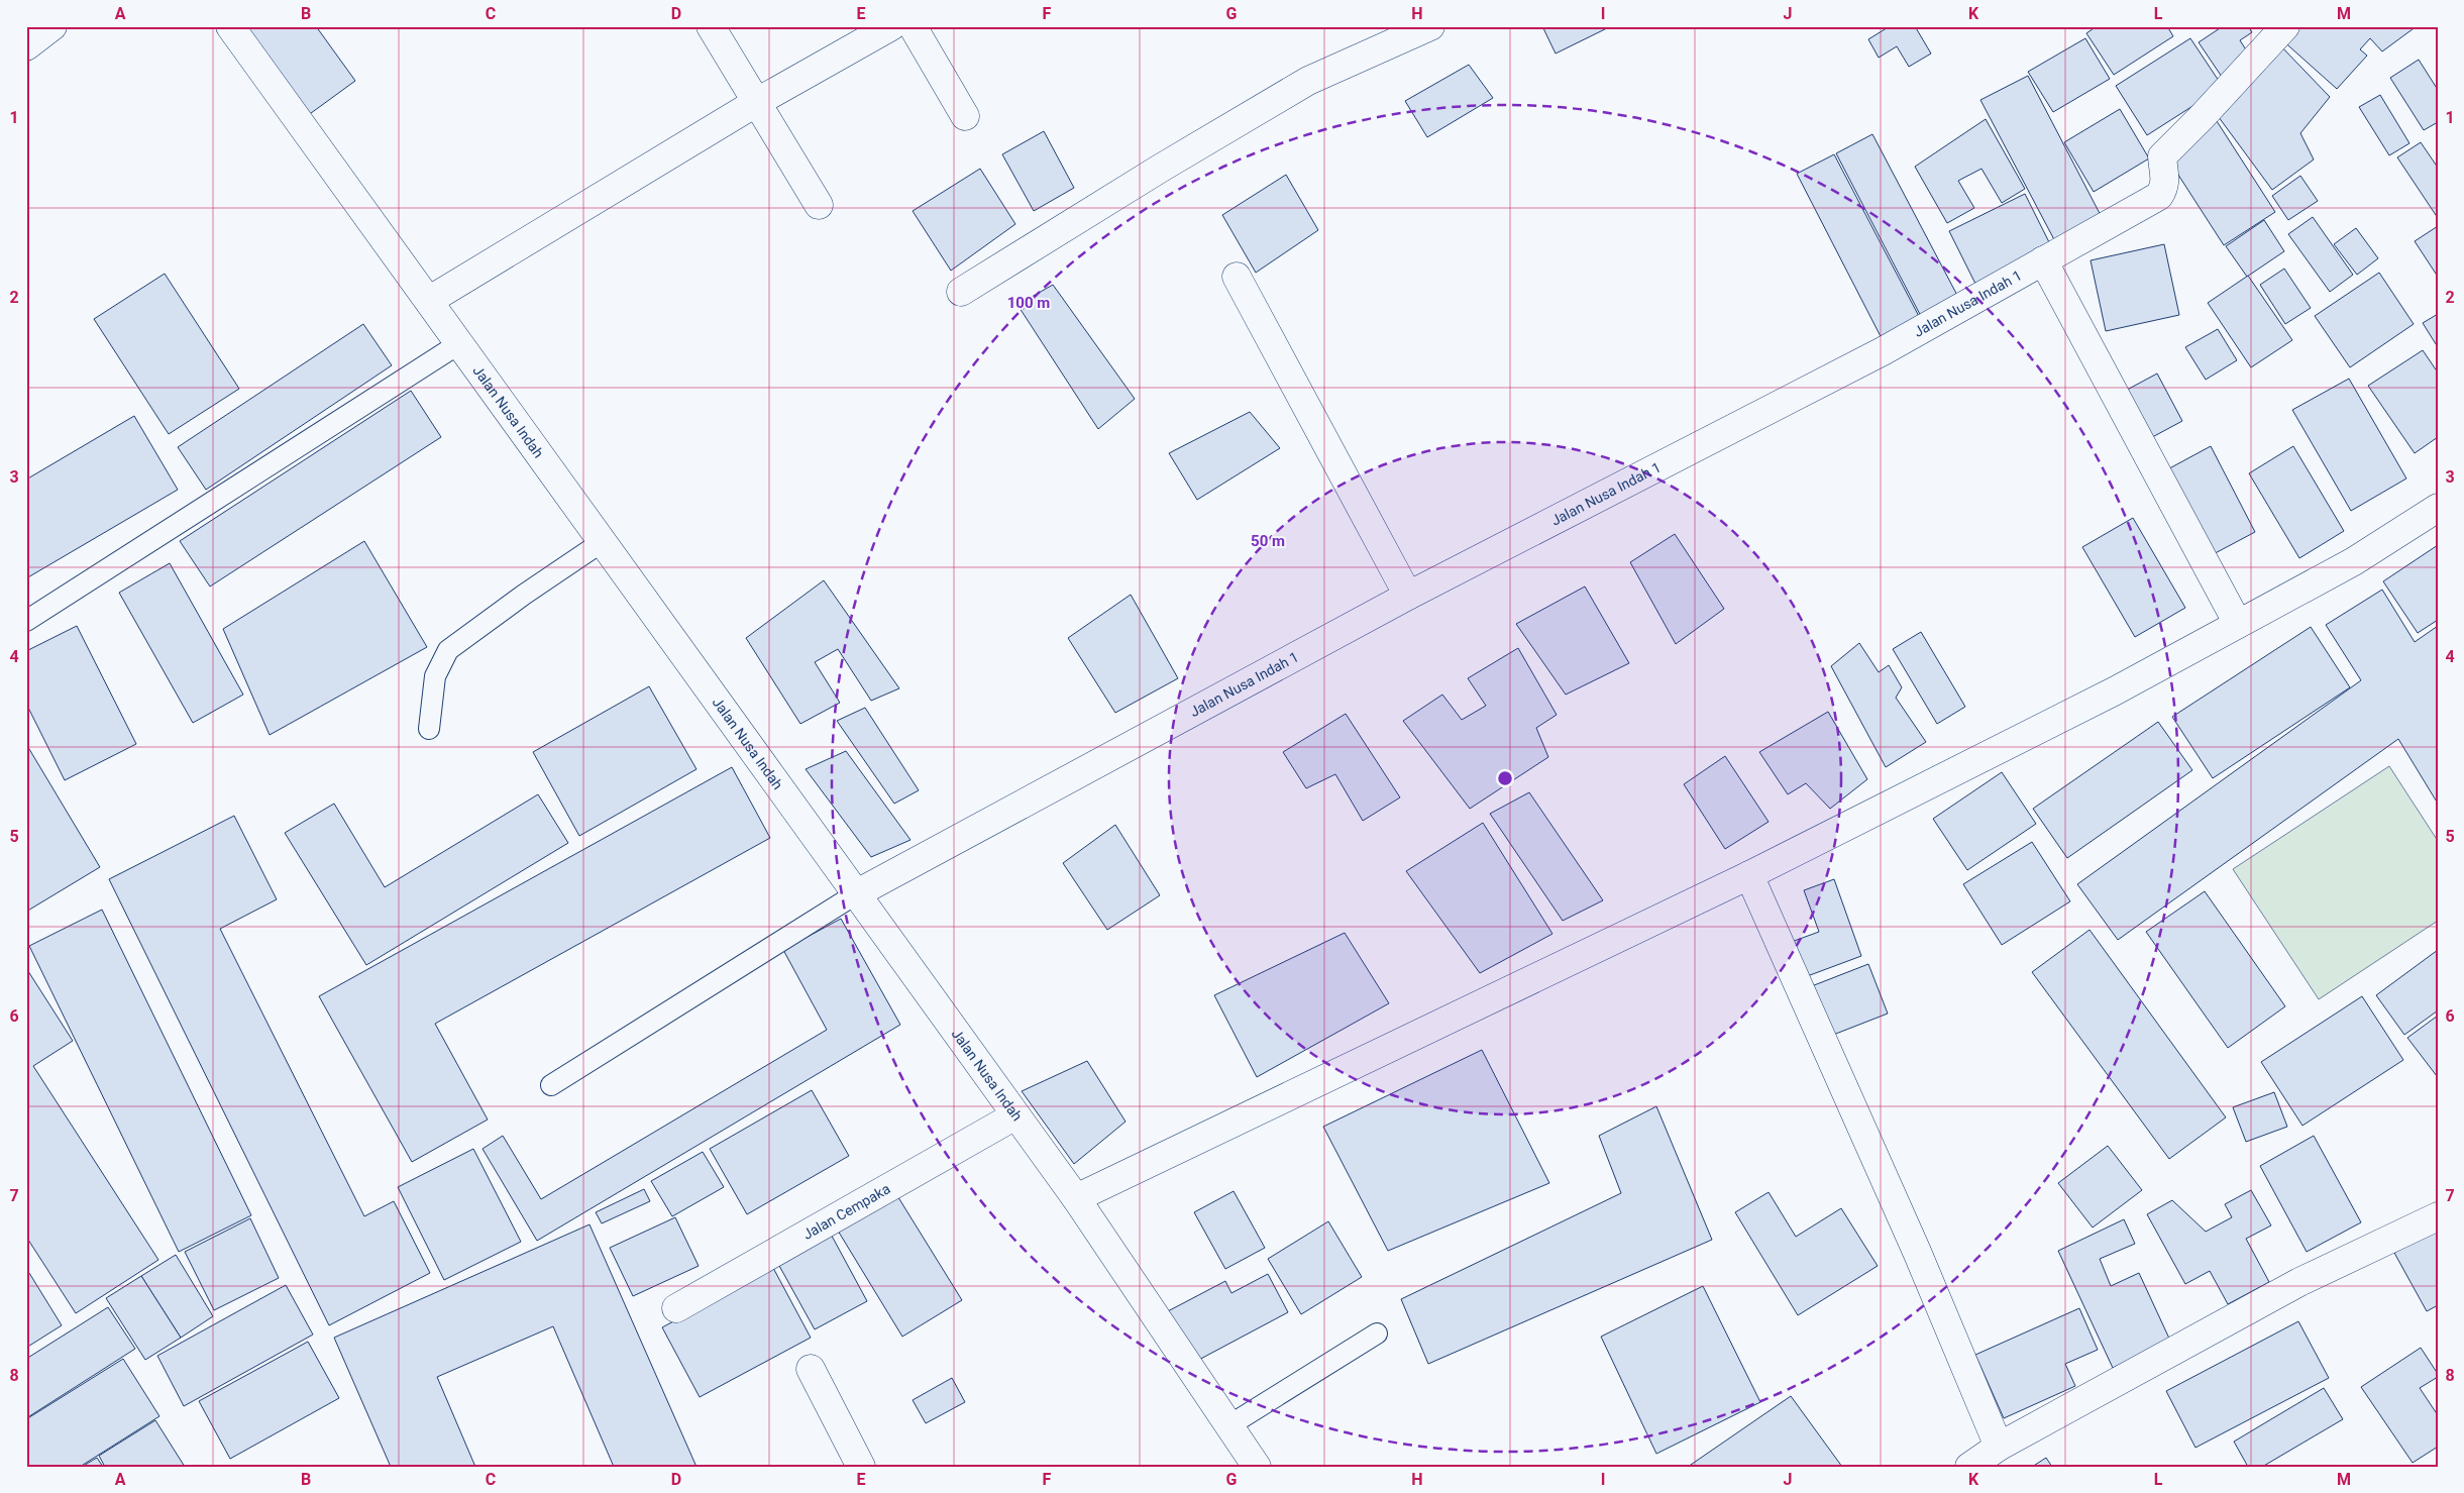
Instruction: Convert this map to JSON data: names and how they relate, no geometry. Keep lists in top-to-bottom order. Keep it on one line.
{"streets":{"street":["Jalan Nusa Indah 1","Jalan Nusa Indah","Jalan Cempaka"]},"crossings":[["Jalan Nusa Indah 1","Jalan Nusa Indah"],["Jalan Nusa Indah","Jalan Cempaka"]],"grid":{"columns":["A","B","C","D","E","F","G","H","I","J","K","L","M"],"rows":["1","2","3","4","5","6","7","8"]},"rings":["100 m","50 m"]}
